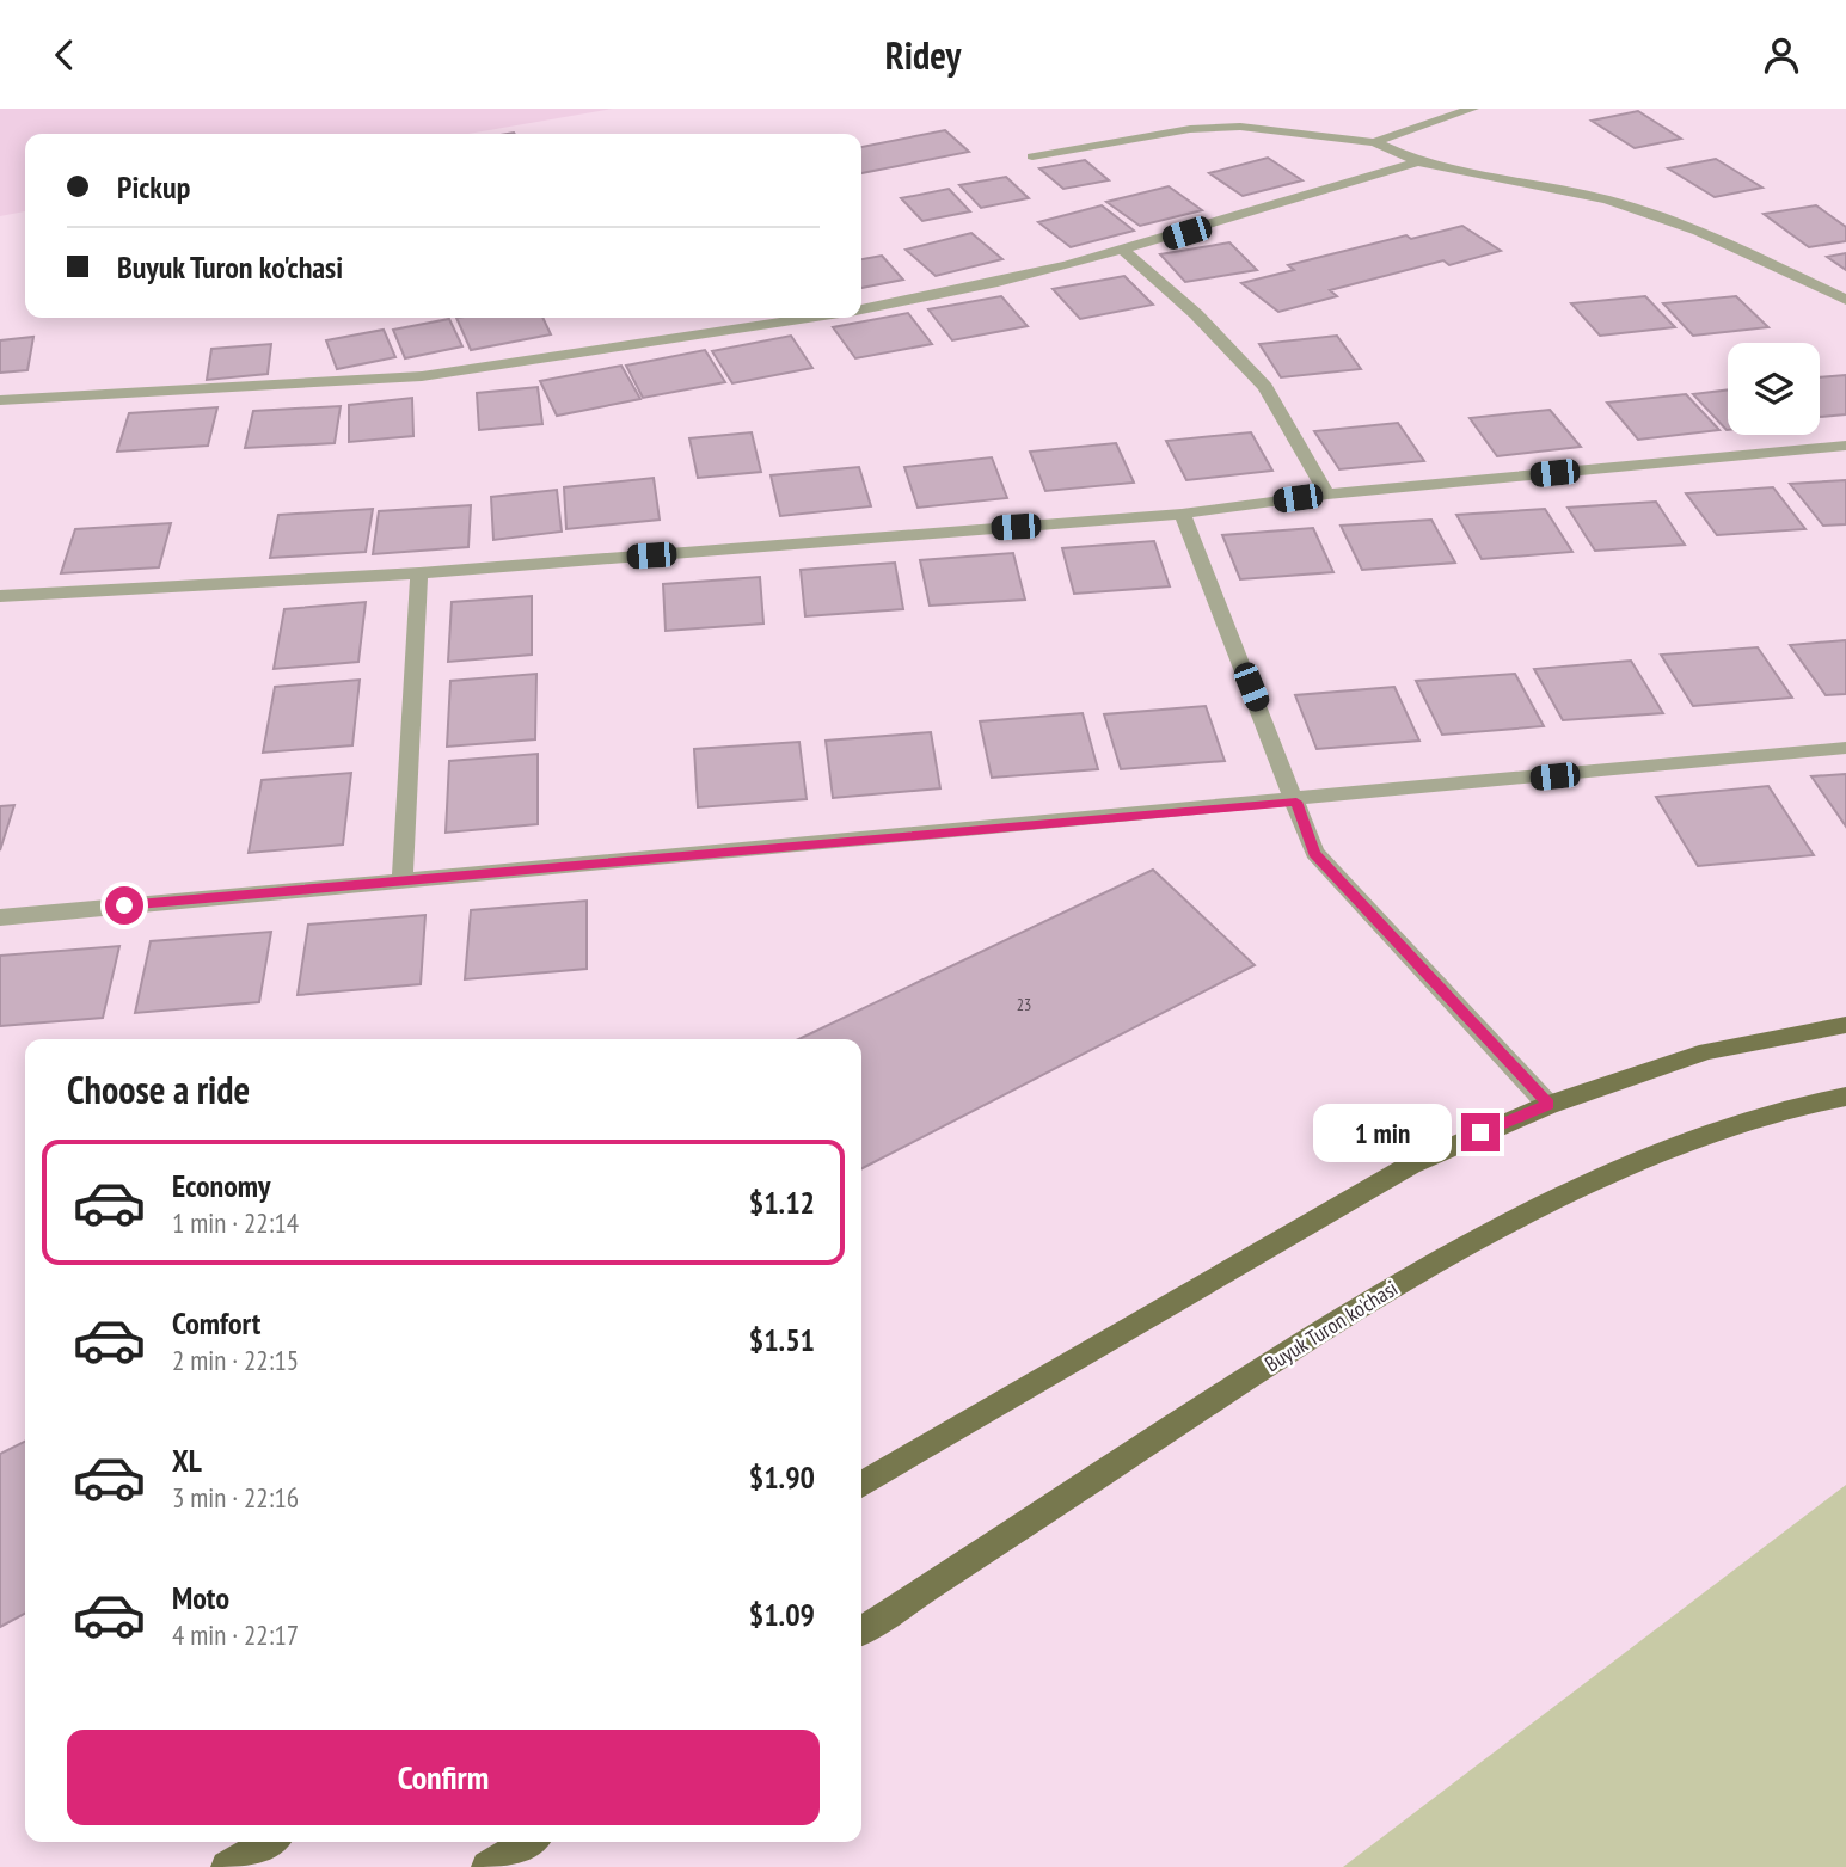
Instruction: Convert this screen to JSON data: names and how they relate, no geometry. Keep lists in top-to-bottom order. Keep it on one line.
{"streets":{"main road":["Buyuk Turon ko'chasi"]},"house_numbers":["23"],"page":{"header":"Ridey","banner":["Pickup","Buyuk Turon ko'chasi"],"heading":"Choose a ride","bubble":"1 min","list":[{"name":"Economy","note":"1 min · 22:14","value":"$1.12"},{"name":"Comfort","note":"2 min · 22:15","value":"$1.51"},{"name":"XL","note":"3 min · 22:16","value":"$1.90"},{"name":"Moto","note":"4 min · 22:17","value":"$1.09"}],"buttons":"Confirm"}}
